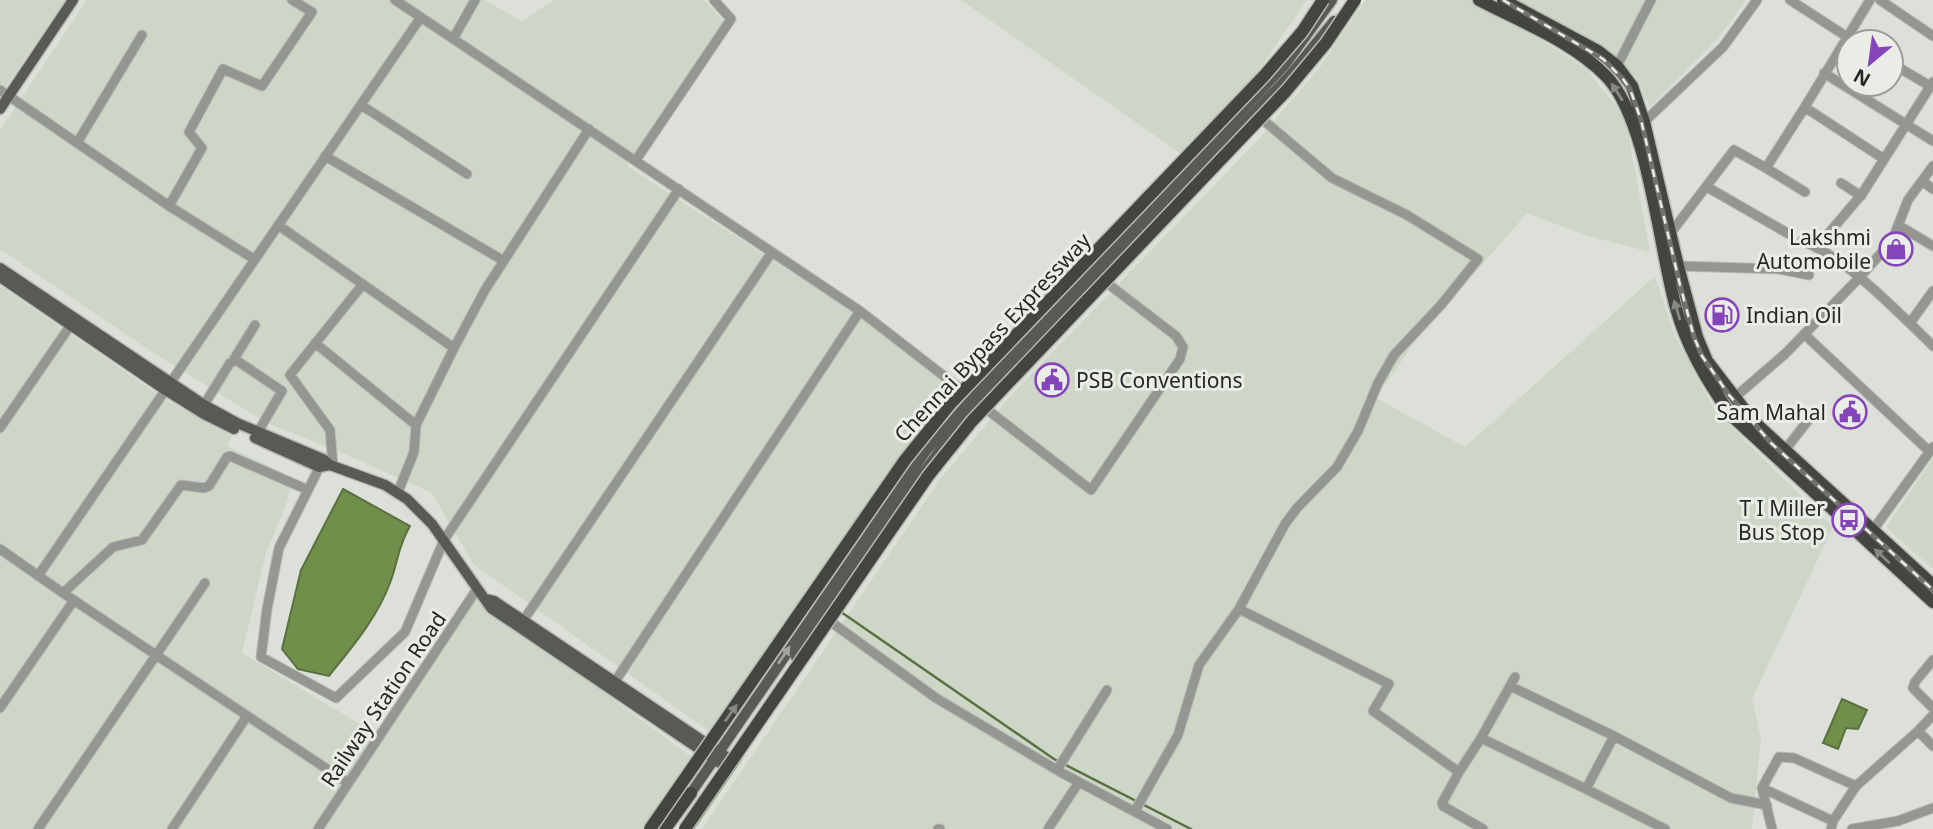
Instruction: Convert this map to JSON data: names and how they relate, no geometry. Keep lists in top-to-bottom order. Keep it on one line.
{"streets":{"highway":["Chennai Bypass Expressway"],"street":["Railway Station Road"]},"places":{"shop":["Lakshmi Automobile"],"fuel station":["Indian Oil"],"public building":["PSB Conventions","Sam Mahal"],"bus stop":["T I Miller Bus Stop"]},"north":"bottom left"}
